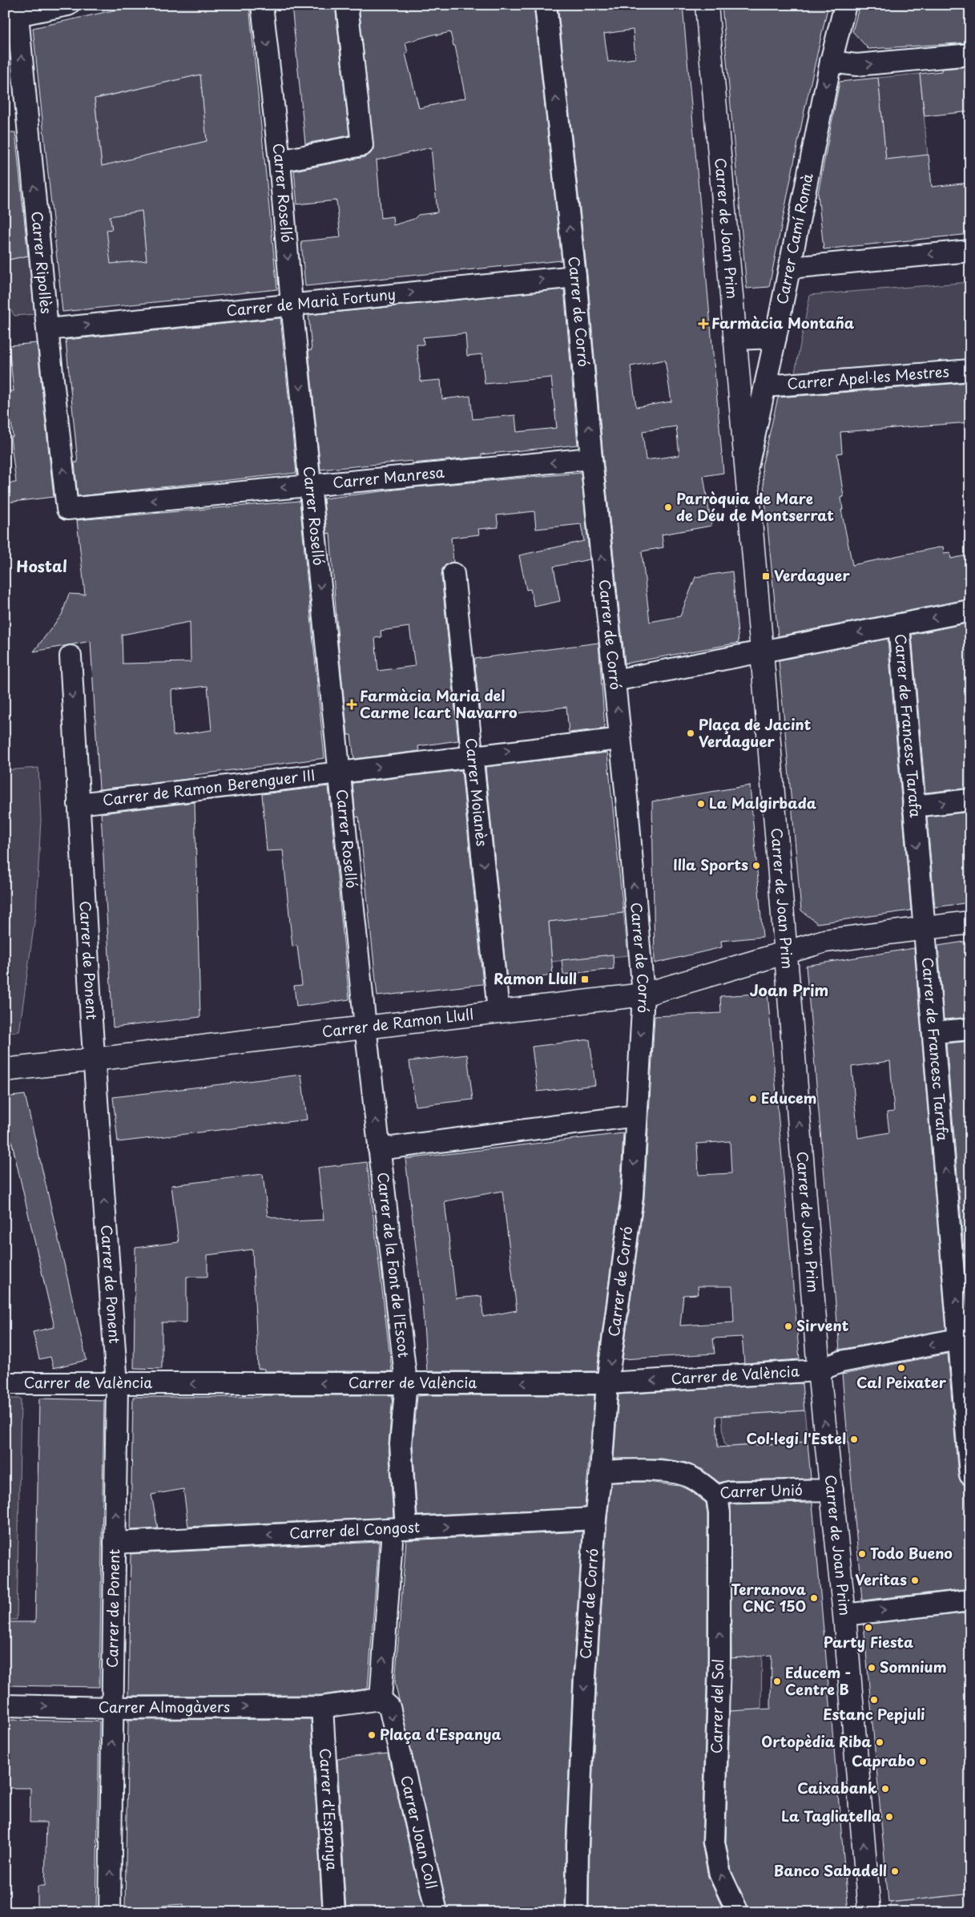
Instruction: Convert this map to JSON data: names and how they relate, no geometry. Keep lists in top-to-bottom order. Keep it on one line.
{"streets":{"street":["Carrer Roselló","Carrer de Joan Prim","Carrer Camí Romà","Carrer Ripollès","Carrer de Marià Fortuny","Carrer de Corró","Carrer Apel·les Mestres","Carrer Manresa","Carrer de Francesc Tarafa","Carrer de Ramon Berenguer III","Carrer Moianès","Carrer de Ponent","Carrer de Ramon Llull","Carrer de la Font de l'Escot","Carrer de València","Carrer Unió","Carrer del Congost","Carrer del Sol","Carrer Almogàvers","Carrer d'Espanya","Carrer Joan Coll"]},"crossings":[["Carrer Roselló","Carrer de Marià Fortuny"],["Carrer Roselló","Carrer Manresa"],["Carrer Roselló","Carrer de Ramon Berenguer III"],["Carrer Roselló","Carrer de Ramon Llull"],["Carrer Roselló","Carrer de la Font de l'Escot"],["Carrer de Joan Prim","Carrer Camí Romà"],["Carrer de Joan Prim","Carrer de Ramon Llull"],["Carrer de Joan Prim","Carrer de València"],["Carrer de Joan Prim","Carrer Unió"],["Carrer Camí Romà","Carrer Apel·les Mestres"],["Carrer Ripollès","Carrer de Marià Fortuny"],["Carrer Ripollès","Carrer Manresa"],["Carrer de Marià Fortuny","Carrer de Corró"],["Carrer de Corró","Carrer Manresa"],["Carrer de Corró","Carrer de Ramon Berenguer III"],["Carrer de Corró","Carrer de Ramon Llull"],["Carrer de Corró","Carrer de València"],["Carrer de Corró","Carrer Unió"],["Carrer de Corró","Carrer del Congost"],["Carrer de Francesc Tarafa","Carrer de Ramon Llull"],["Carrer de Francesc Tarafa","Carrer de València"],["Carrer de Ramon Berenguer III","Carrer Moianès"],["Carrer de Ramon Berenguer III","Carrer de Ponent"],["Carrer Moianès","Carrer de Ramon Llull"],["Carrer de Ponent","Carrer de Ramon Llull"],["Carrer de Ponent","Carrer de València"],["Carrer de Ponent","Carrer del Congost"],["Carrer de Ponent","Carrer Almogàvers"],["Carrer de Ramon Llull","Carrer de la Font de l'Escot"],["Carrer de la Font de l'Escot","Carrer de València"],["Carrer de la Font de l'Escot","Carrer del Congost"],["Carrer de la Font de l'Escot","Carrer Joan Coll"],["Carrer Unió","Carrer del Sol"],["Carrer Almogàvers","Carrer d'Espanya"]],"one_way":["Carrer Roselló","Carrer de Joan Prim","Carrer Camí Romà","Carrer Ripollès","Carrer de Marià Fortuny","Carrer Manresa","Carrer de Ramon Berenguer III","Carrer Moianès","Carrer de la Font de l'Escot","Carrer de València","Carrer del Sol","Carrer Almogàvers","Carrer Joan Coll"],"districts":["Hostal","Joan Prim"],"places":{"health":["Farmàcia Montaña","Farmàcia Maria del Carme Icart Navarro"],"other":["Parròquia de Mare de Déu de Montserrat","Plaça de Jacint Verdaguer","La Malgirbada","Illa Sports","Educem","Sirvent","Cal Peixater","Col·legi l'Estel","Todo Bueno","Veritas","Terranova CNC 150","Party Fiesta","Somnium","Educem - Centre B","Estanc Pepjuli","Plaça d'Espanya","Ortopèdia Riba","Caprabo","Caixabank","La Tagliatella","Banco Sabadell"],"transit":["Verdaguer","Ramon Llull"]}}
